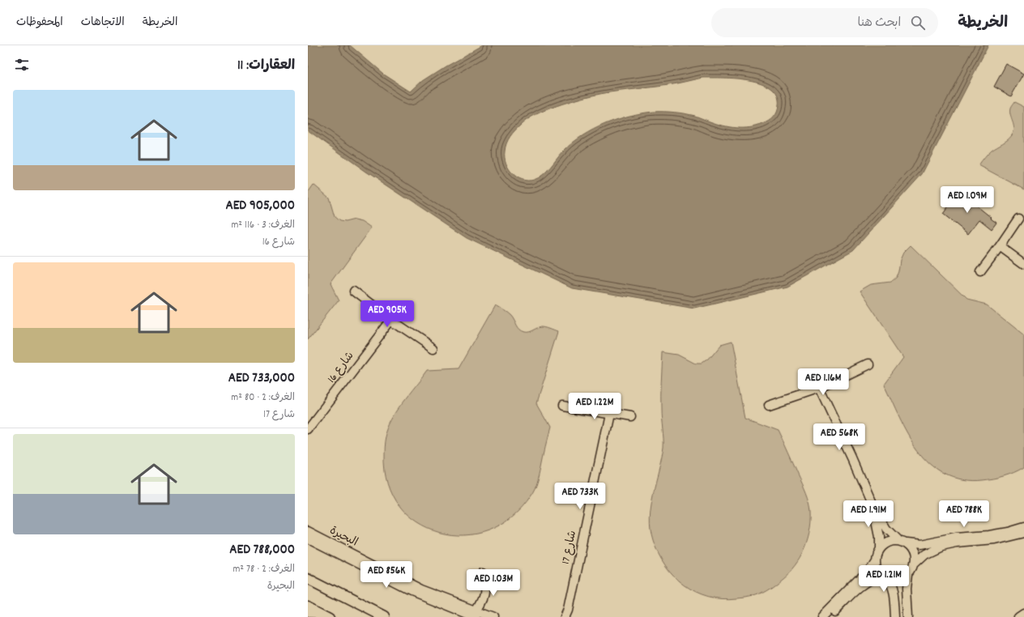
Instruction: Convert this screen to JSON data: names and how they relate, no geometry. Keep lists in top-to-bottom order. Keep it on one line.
{"streets":{"street":["شارع 16","البحيرة","شارع 17"]},"page":{"header":"الخريطة","search":"ابحث هنا","nav":["الخريطة","الاتجاهات","المحفوظات"],"heading":"العقارات: 11","list":[{"name":"AED 905,000","note":"الغرف: 3 · 116 m² · شارع 16"},{"name":"AED 733,000","note":"الغرف: 2 · 80 m² · شارع 17"},{"name":"AED 788,000","note":"الغرف: 2 · 78 m² · البحيرة"}],"price":["AED 1.09M","AED 905K","AED 1.16M","AED 1.22M","AED 568K","AED 733K","AED 1.91M","AED 788K","AED 856K","AED 1.21M","AED 1.03M"]}}
